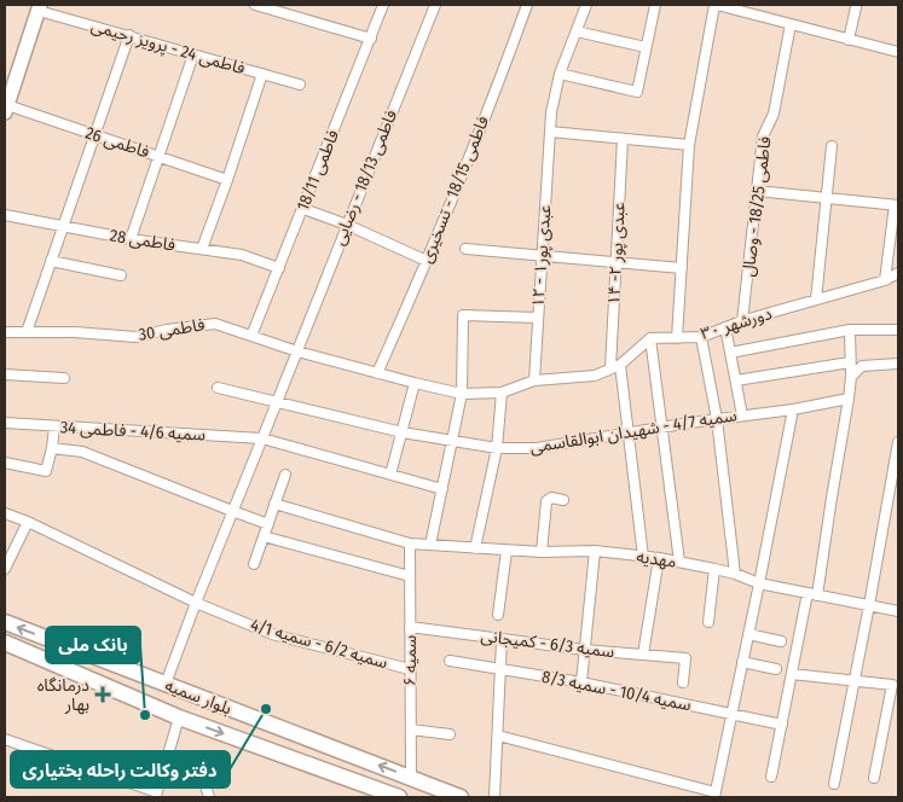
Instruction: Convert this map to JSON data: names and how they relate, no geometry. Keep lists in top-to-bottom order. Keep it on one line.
{"streets":{"main road":["بلوار سمیه"],"street":["فاطمی 24 - پرویز رحیمی","فاطمی 26","فاطمی 18/11","فاطمی 18/13 - رضایی","فاطمی 18/15 - تسخیری","فاطمی 18/25 - وصال","فاطمی 28","عبدی پور ۲- ۱۴","عبدی پور۱ - ۱۲","دورشهر ۳۰","فاطمی 30","سمیه 4/6 - فاطمی 34","سمیه 4/7 - شهیدان ابوالقاسمی","مهدیه","سمیه 6/2 - سمیه 4/1","سمیه 6/3 - کمیجانی","سمیه ۶","سمیه 10/4 - سمیه 8/3"]},"crossings":[["فاطمی 18/11","فاطمی 28"],["فاطمی 18/11","فاطمی 30"],["فاطمی 18/13 - رضایی","فاطمی 30"],["فاطمی 18/13 - رضایی","سمیه 4/6 - فاطمی 34"],["فاطمی 18/13 - رضایی","سمیه 4/7 - شهیدان ابوالقاسمی"],["فاطمی 18/13 - رضایی","سمیه 6/2 - سمیه 4/1"],["فاطمی 18/13 - رضایی","بلوار سمیه"],["فاطمی 18/25 - وصال","دورشهر ۳۰"],["عبدی پور ۲- ۱۴","سمیه 4/7 - شهیدان ابوالقاسمی"],["عبدی پور ۲- ۱۴","مهدیه"],["مهدیه","سمیه ۶"],["سمیه 6/2 - سمیه 4/1","سمیه ۶"],["سمیه 6/3 - کمیجانی","سمیه ۶"],["سمیه ۶","بلوار سمیه"]],"places":{"health":["درمانگاه بهار"],"other":["دفتر وکالت راحله بختیاری","بانک ملی"]}}
